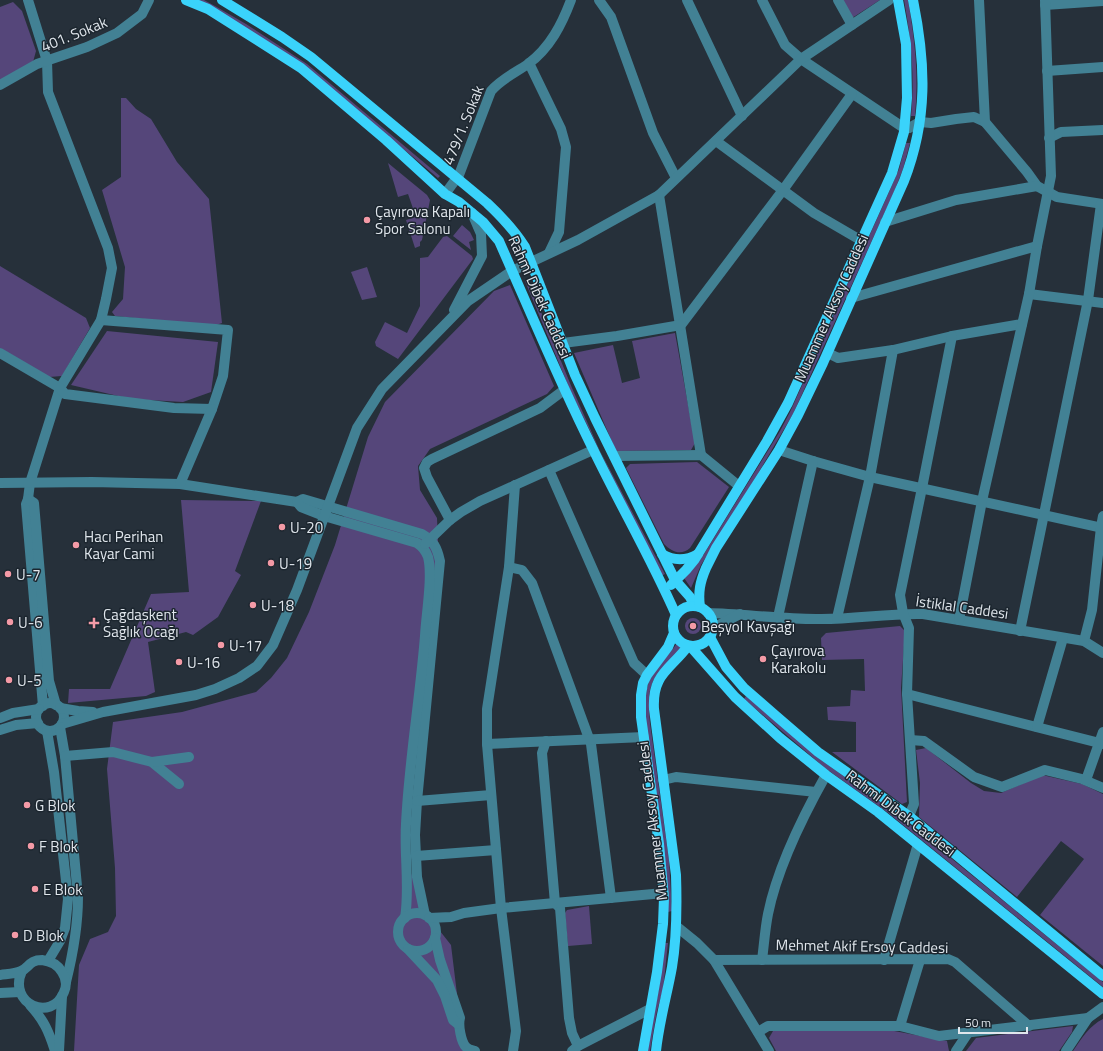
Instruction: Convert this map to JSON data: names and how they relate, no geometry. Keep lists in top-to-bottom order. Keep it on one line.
{"streets":{"main road":["Rahmi Dibek Caddesi","Muammer Aksoy Caddesi"],"street":["401. Sokak","479/1. Sokak","İstiklal Caddesi","Mehmet Akif Ersoy Caddesi"]},"crossings":[["479/1. Sokak","Rahmi Dibek Caddesi"],["Rahmi Dibek Caddesi","Muammer Aksoy Caddesi"],["Rahmi Dibek Caddesi","İstiklal Caddesi"],["Muammer Aksoy Caddesi","İstiklal Caddesi"]],"places":{"other":["Çayırova Kapalı Spor Salonu","U-20","Hacı Perihan Kayar Cami","U-19","U-7","U-18","U-6","Beşyol Kavşağı","U-17","Çayırova Karakolu","U-16","U-5","G Blok","F Blok","E Blok","D Blok"],"health":["Çağdaşkent Sağlık Ocağı"]},"scale_bar":"50 m"}
